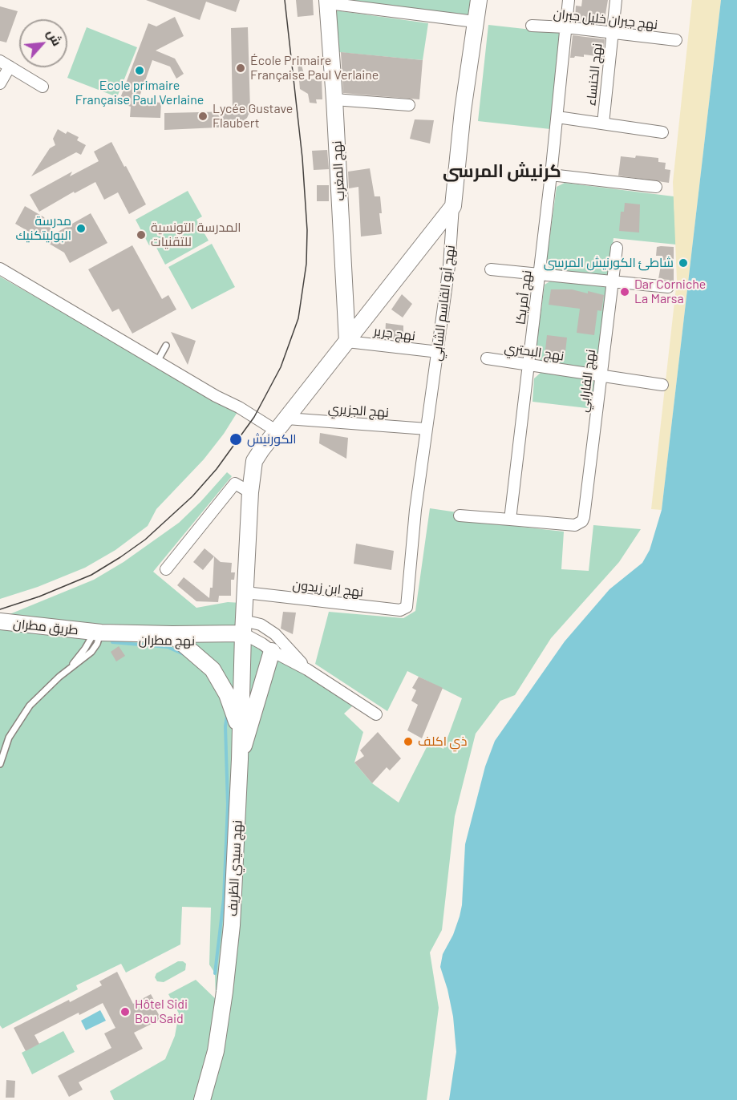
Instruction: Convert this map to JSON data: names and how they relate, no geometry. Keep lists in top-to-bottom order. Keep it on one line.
{"streets":{"street":["نهج جبران خليل جبران","نهج الخنساء","نهج المغرب","نهج أمريكا","نهج أبو القاسم الشابي","نهج جرير","نهج البحتري","نهج الفارابي","نهج الجزيري","نهج ابن زيدون","طريق مطران","نهج مطران","نهج سيدي الظريف"]},"crossings":[["نهج جبران خليل جبران","نهج الخنساء"],["نهج جبران خليل جبران","نهج أمريكا"],["نهج المغرب","نهج جرير"],["نهج المغرب","نهج سيدي الظريف"],["نهج أمريكا","نهج البحتري"],["نهج أمريكا","نهج الفارابي"],["نهج أبو القاسم الشابي","نهج جرير"],["نهج أبو القاسم الشابي","نهج الجزيري"],["نهج أبو القاسم الشابي","نهج ابن زيدون"],["نهج أبو القاسم الشابي","نهج سيدي الظريف"],["نهج جرير","نهج سيدي الظريف"],["نهج البحتري","نهج الفارابي"],["نهج الجزيري","نهج سيدي الظريف"],["نهج ابن زيدون","نهج سيدي الظريف"],["طريق مطران","نهج مطران"],["نهج مطران","نهج سيدي الظريف"]],"districts":["كرنيش المرسى"],"places":["École Primaire Française Paul Verlaine","Ecole primaire Française Paul Verlaine","Lycée Gustave Flaubert","مدرسة البوليتكنيك","المدرسة التونسية للتقنيات","شاطئ الكورنيش المرسى","Dar Corniche La Marsa","الكورنيش","ذي اكلف","Hôtel Sidi Bou Said"],"north":"top right"}
